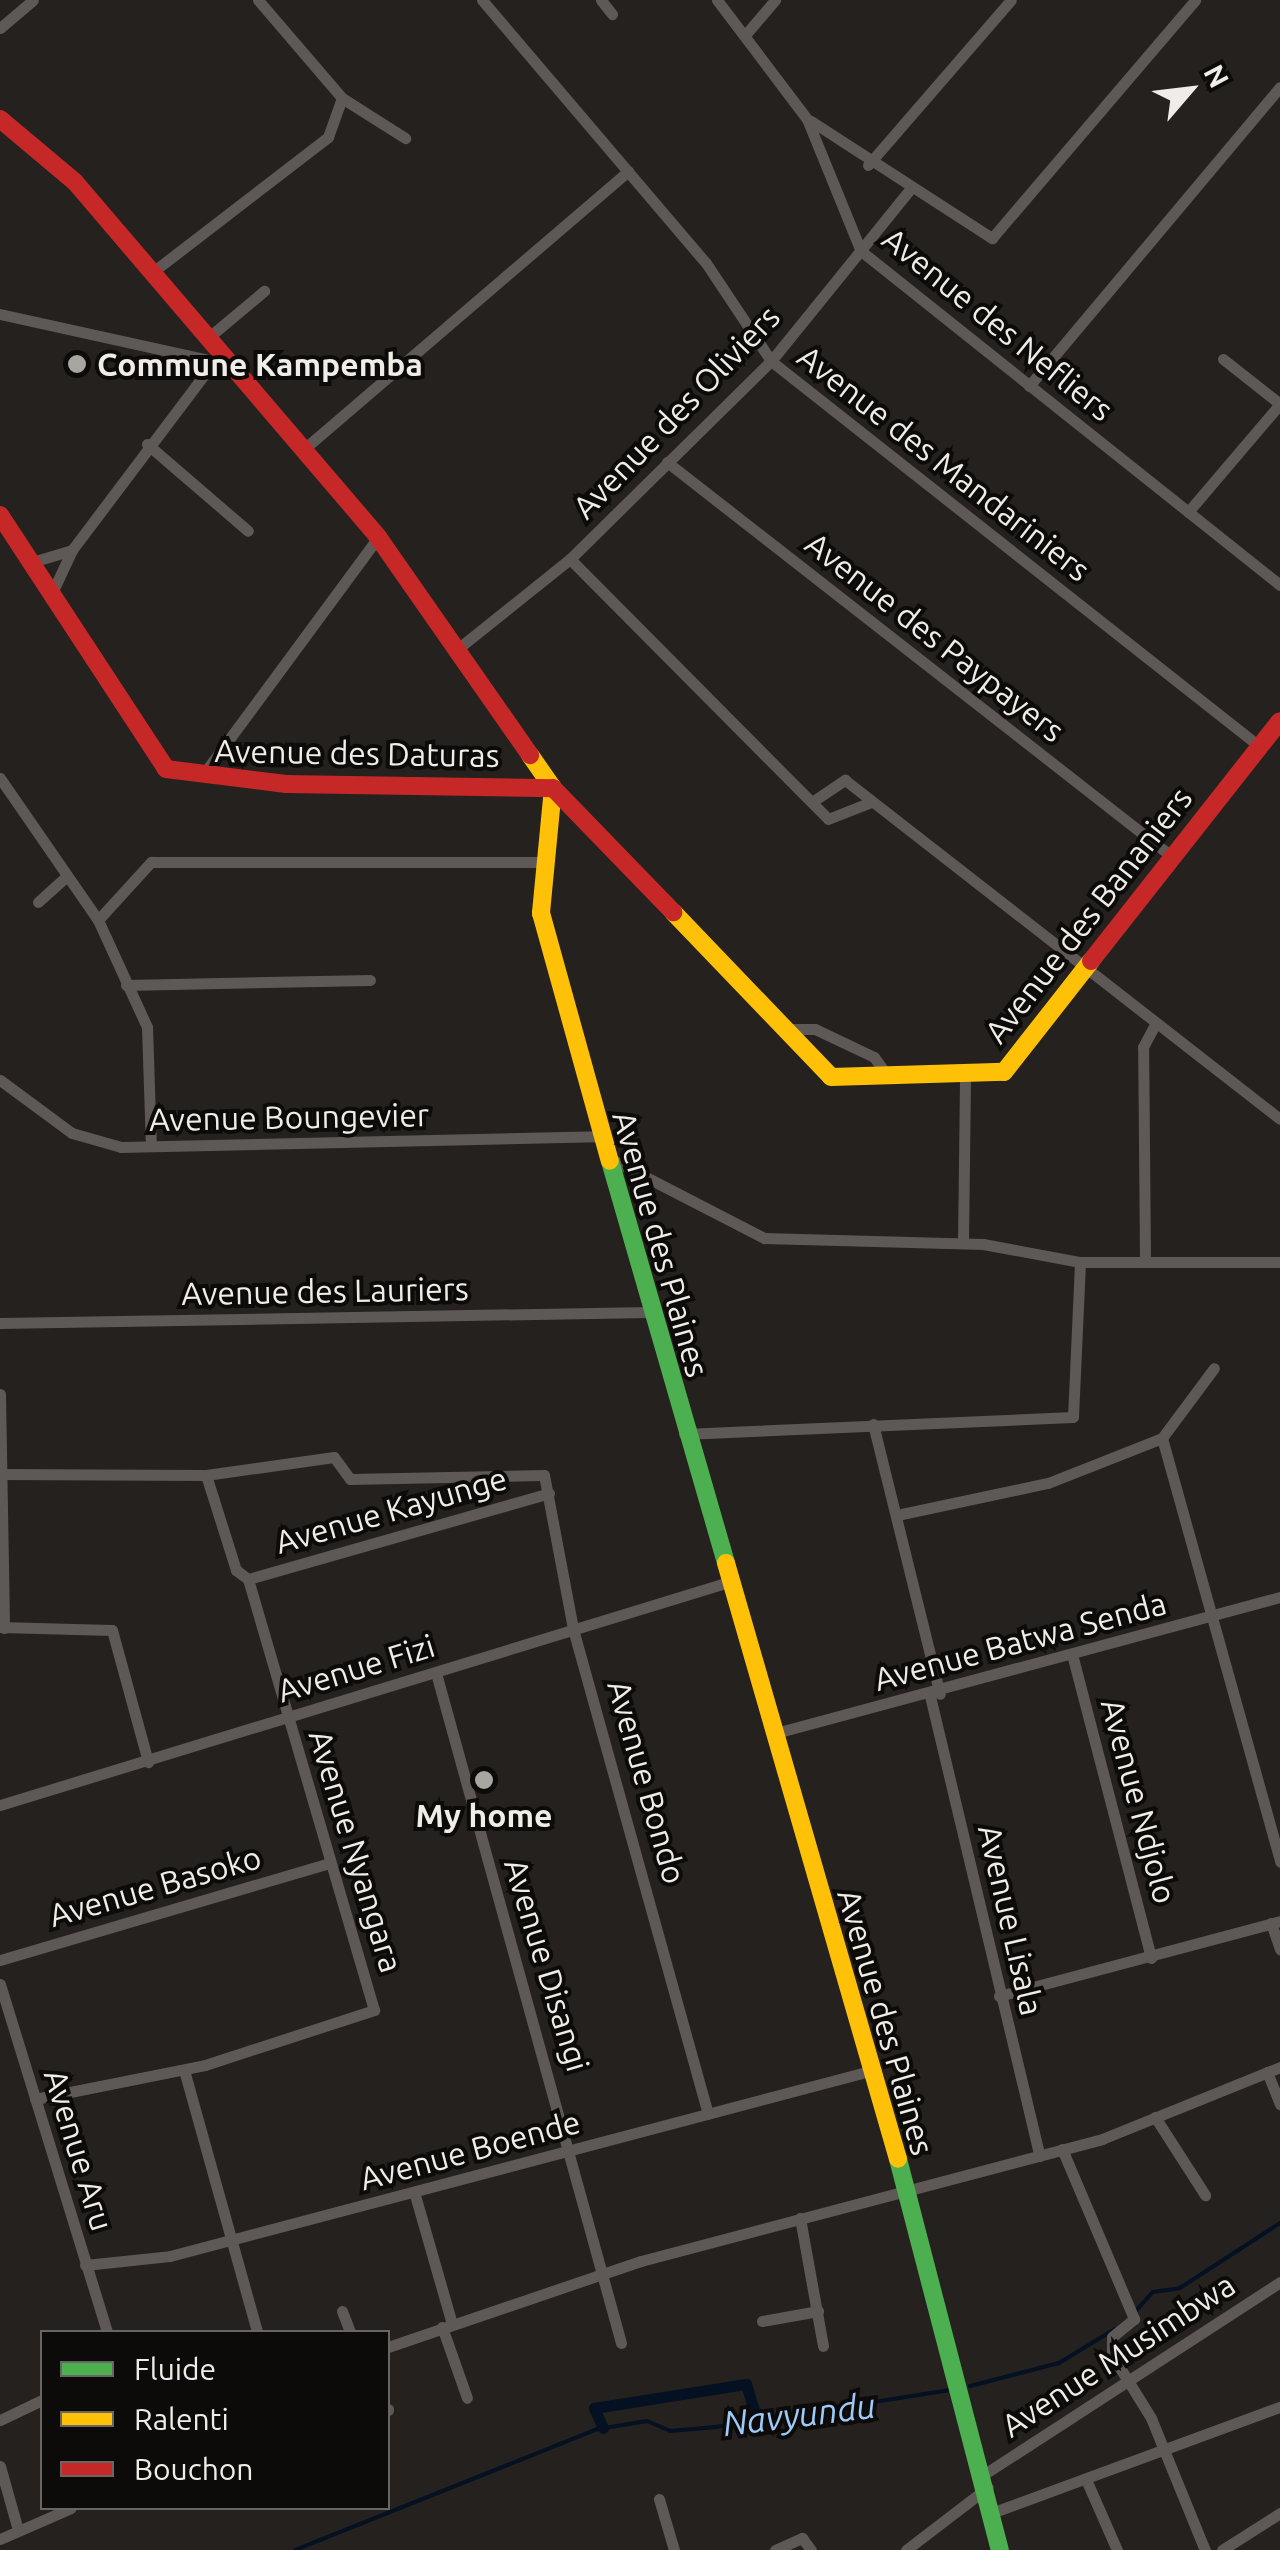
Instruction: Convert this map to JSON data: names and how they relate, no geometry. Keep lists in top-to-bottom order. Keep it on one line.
{"streets":{"street":["Avenue des Nefliers","Avenue des Oliviers","Avenue des Mandariniers","Avenue des Paypayers","Avenue des Daturas","Avenue des Bananiers","Avenue Boungevier","Avenue des Plaines","Avenue des Lauriers","Avenue Kayunge","Avenue Batwa Senda","Avenue Fizi","Avenue Bondo","Avenue Ndjolo","Avenue Nyangara","Avenue Basoko","Avenue Lisala","Avenue Disangi","Avenue Aru","Avenue Boende","Avenue Musimbwa"]},"crossings":[["Avenue des Nefliers","Avenue des Oliviers"],["Avenue des Oliviers","Avenue des Mandariniers"],["Avenue des Oliviers","Avenue des Paypayers"],["Avenue des Mandariniers","Avenue des Bananiers"],["Avenue des Paypayers","Avenue des Bananiers"],["Avenue des Daturas","Avenue des Bananiers"],["Avenue des Daturas","Avenue des Plaines"],["Avenue des Bananiers","Avenue des Plaines"],["Avenue Boungevier","Avenue des Plaines"],["Avenue des Plaines","Avenue des Lauriers"],["Avenue des Plaines","Avenue Batwa Senda"],["Avenue des Plaines","Avenue Fizi"],["Avenue des Plaines","Avenue Boende"],["Avenue des Plaines","Avenue Musimbwa"],["Avenue Kayunge","Avenue Bondo"],["Avenue Kayunge","Avenue Nyangara"],["Avenue Batwa Senda","Avenue Ndjolo"],["Avenue Batwa Senda","Avenue Lisala"],["Avenue Fizi","Avenue Bondo"],["Avenue Fizi","Avenue Nyangara"],["Avenue Fizi","Avenue Disangi"],["Avenue Bondo","Avenue Nyangara"],["Avenue Bondo","Avenue Boende"],["Avenue Nyangara","Avenue Basoko"],["Avenue Disangi","Avenue Boende"],["Avenue Aru","Avenue Boende"]],"water":["Navyundu"],"places":["Commune Kampemba","My home"],"legend":["Fluide","Ralenti","Bouchon"],"north":"top right"}
